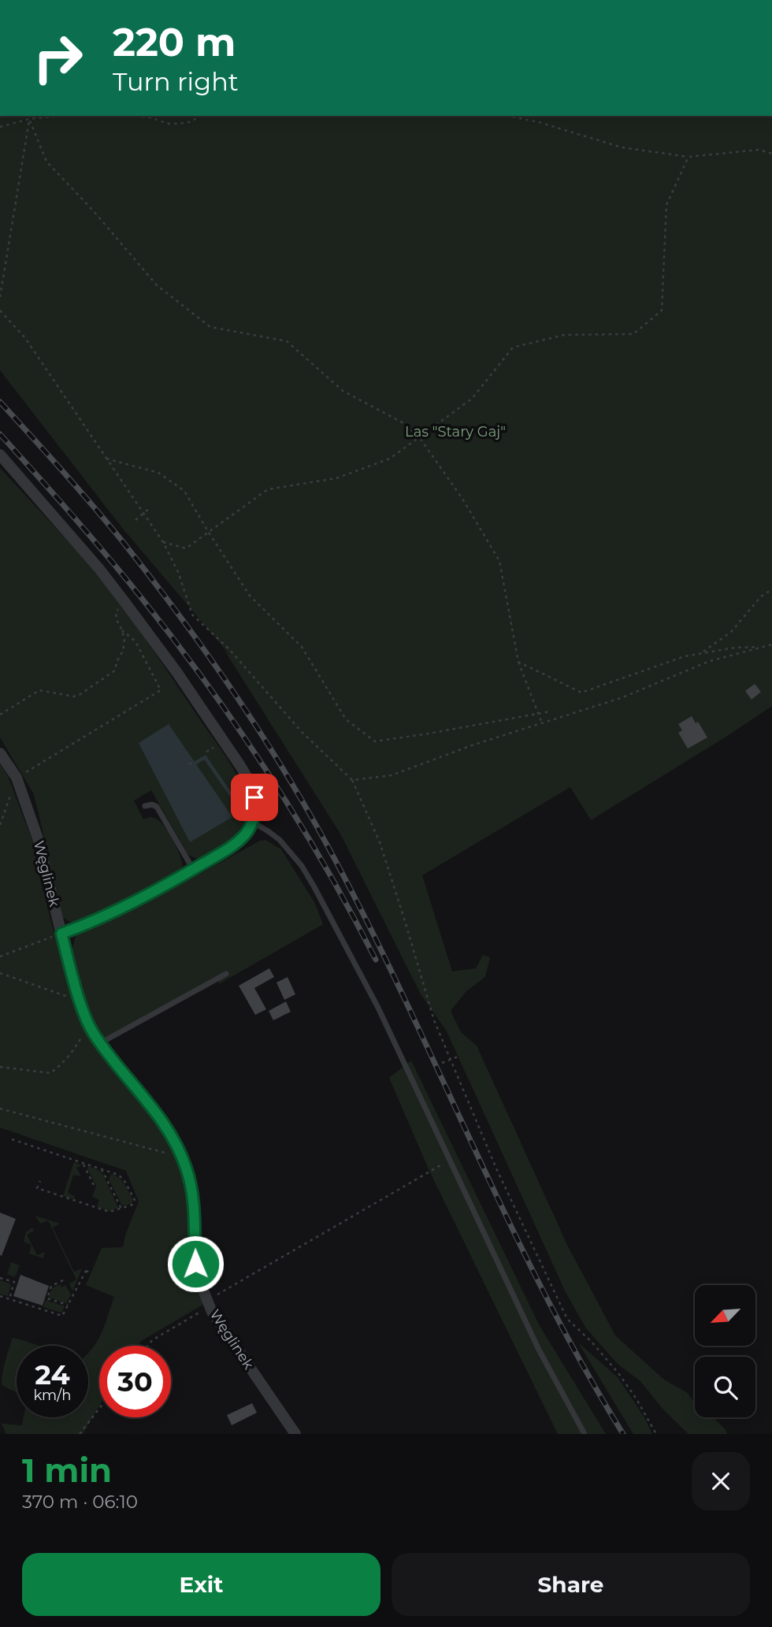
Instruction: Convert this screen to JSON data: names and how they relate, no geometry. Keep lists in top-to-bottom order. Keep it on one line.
{"streets":{"street":["Węglinek"]},"parks":["Las \"Stary Gaj\""],"north":"bottom left","page":{"turn":["220 m","Turn right"],"speed":"24 km/h","limit":"30","heading":["1 min","370 m · 06:10"],"buttons":["Exit","Share"]}}
